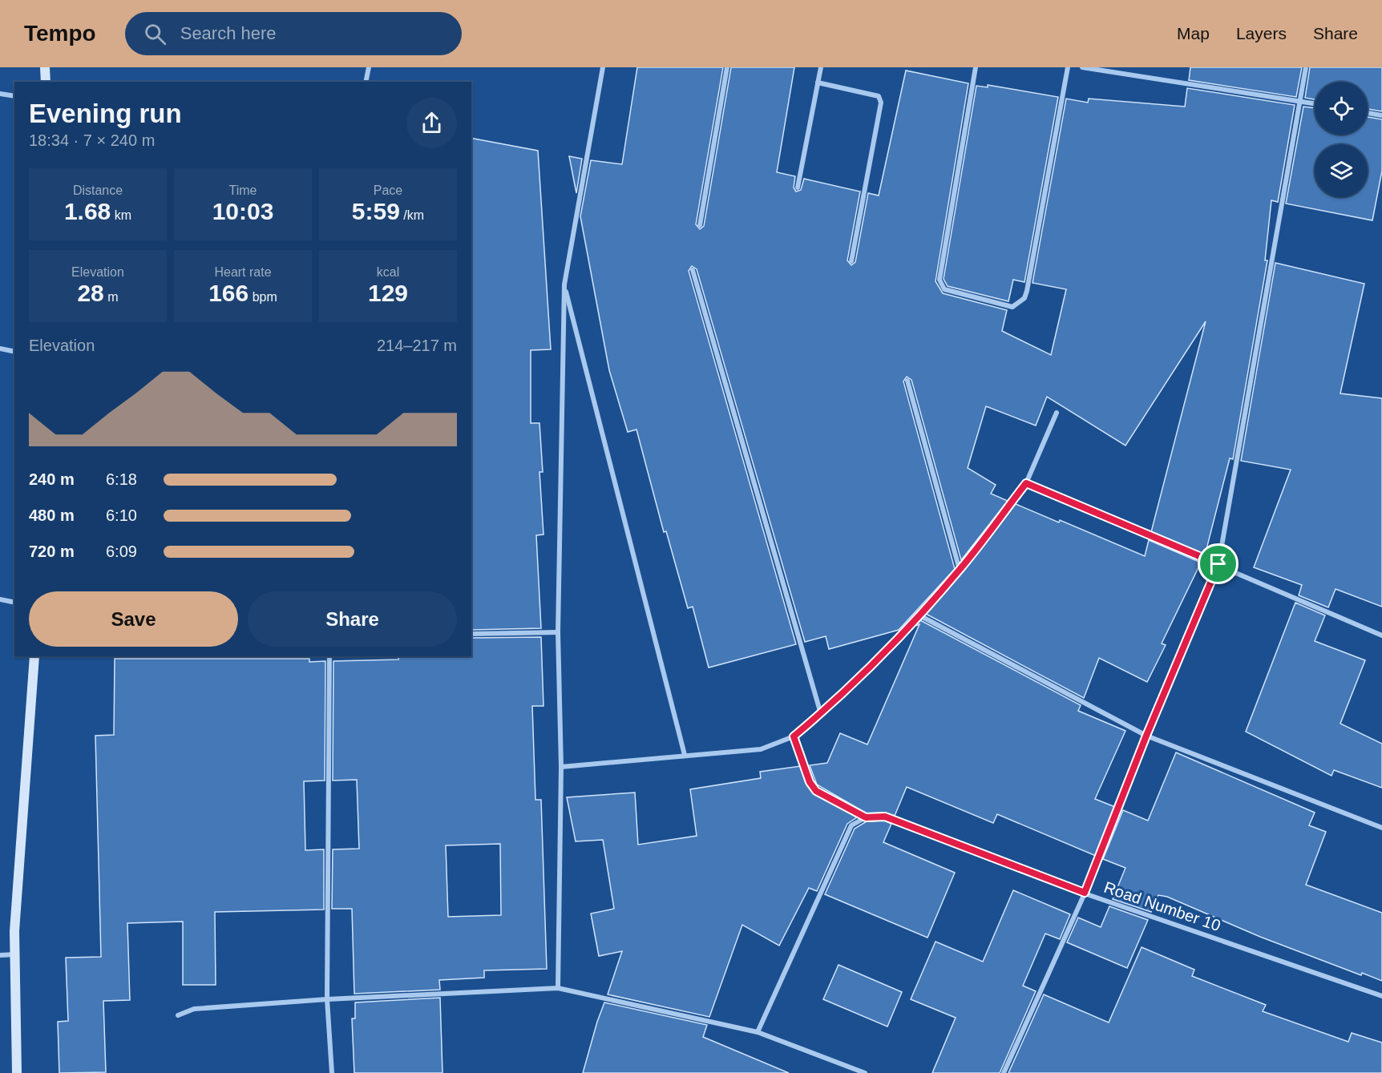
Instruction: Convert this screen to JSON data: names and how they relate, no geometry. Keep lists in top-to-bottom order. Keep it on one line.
{"streets":{"street":["Road Number 10"]},"page":{"header":"Tempo","search":"Search here","nav":["Map","Layers","Share"],"heading":["Evening run","18:34 · 7 × 240 m"],"stats":[["Distance","1.68 km"],["Time","10:03"],["Pace","5:59 /km"],["Elevation","28 m"],["Heart rate","166 bpm"],["kcal","129"]],"chart":["Elevation","214–217 m"],"list":[{"name":"240 m","note":"6:18"},{"name":"480 m","note":"6:10"},{"name":"720 m","note":"6:09"}],"buttons":["Save","Share"]}}
